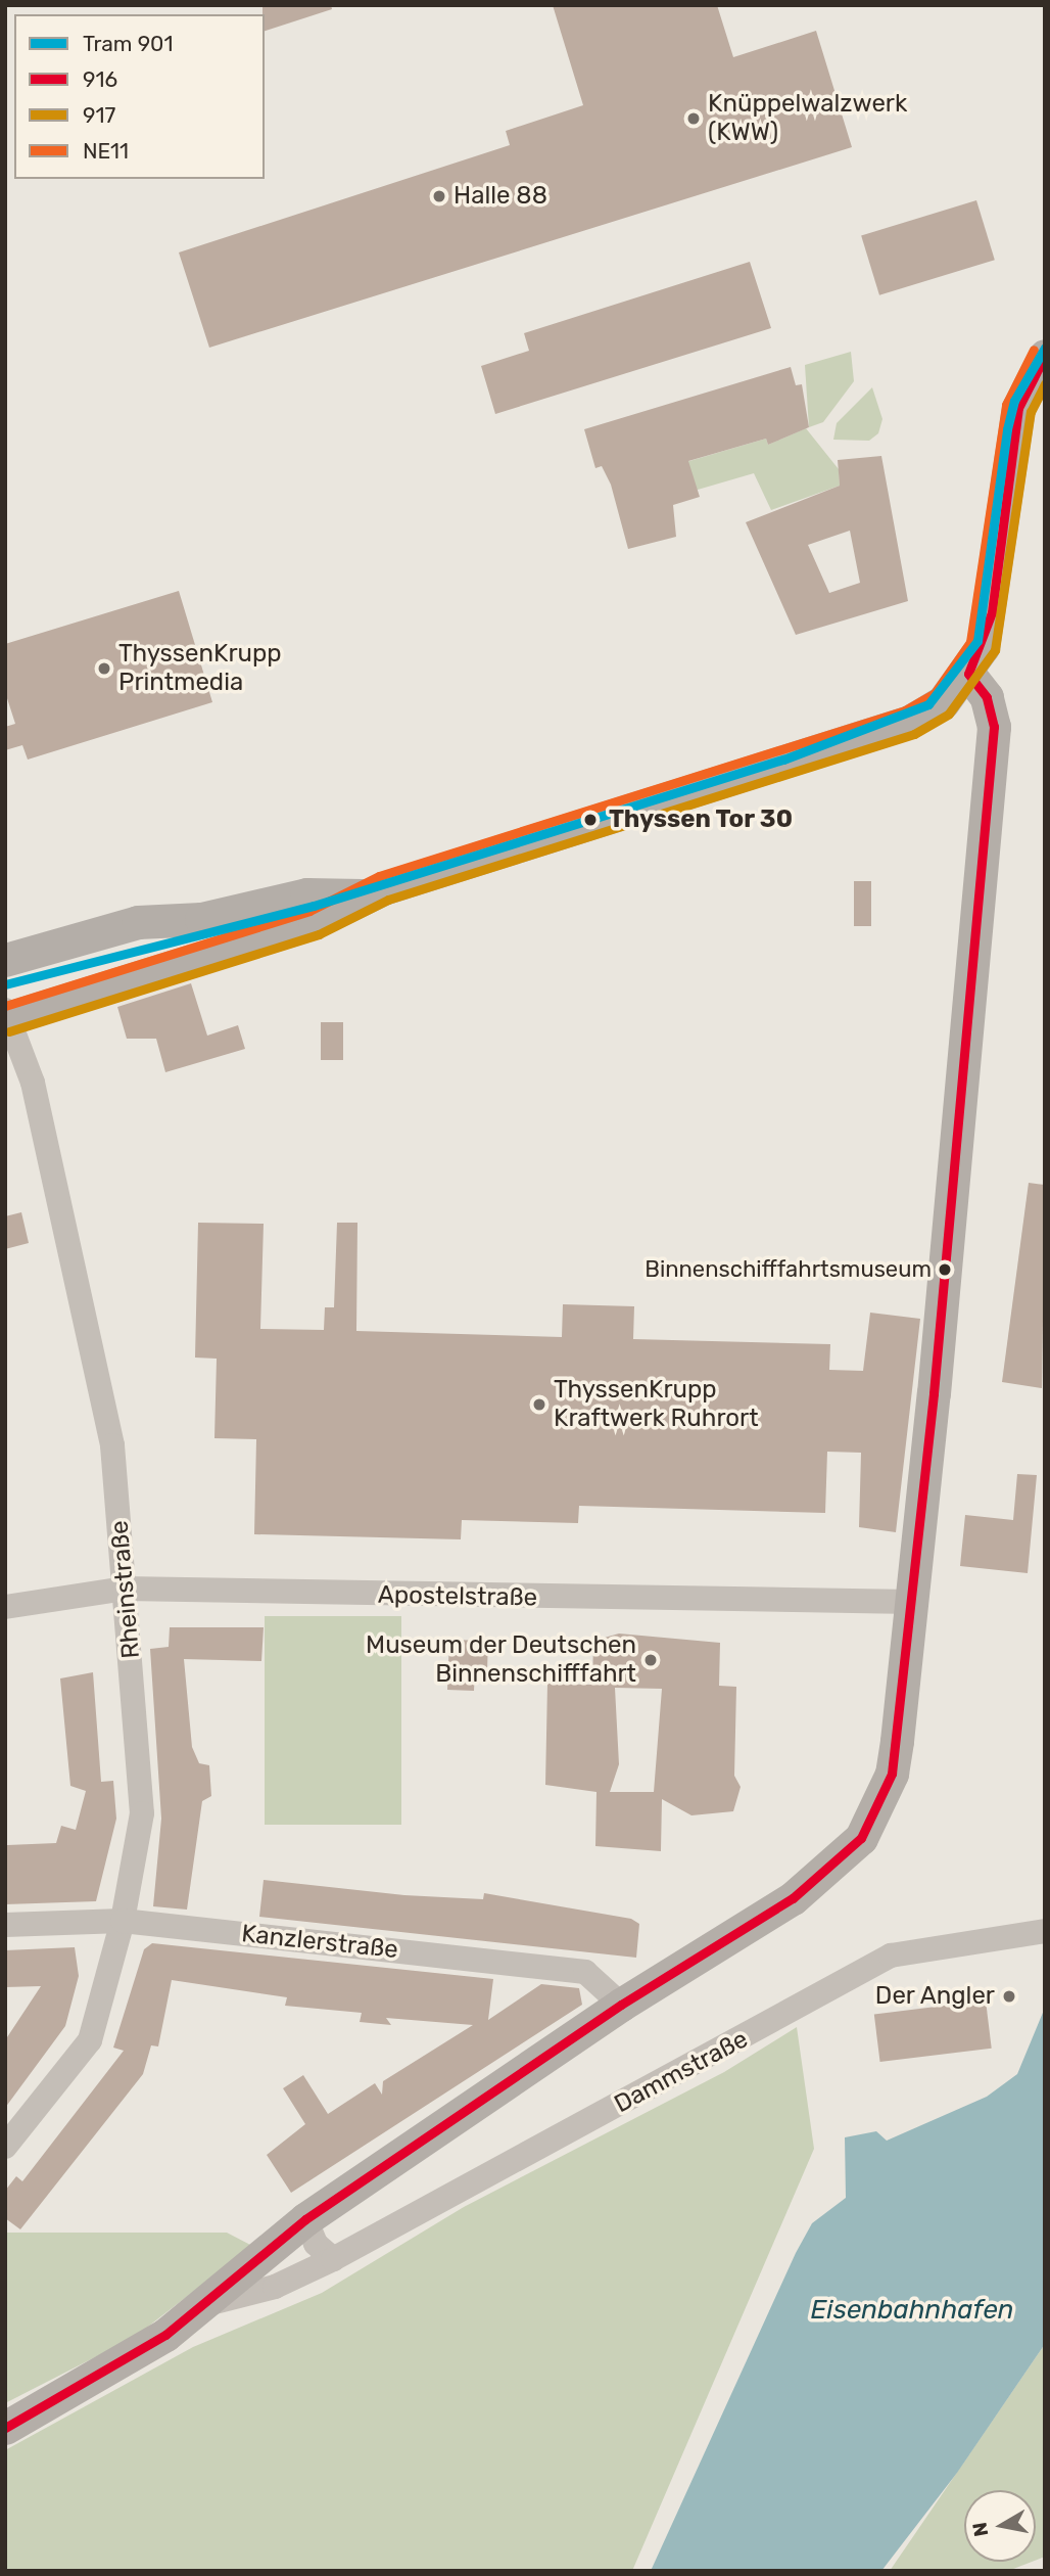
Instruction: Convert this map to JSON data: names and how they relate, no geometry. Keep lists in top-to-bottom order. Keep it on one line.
{"streets":{"street":["Rheinstraße","Apostelstraße","Kanzlerstraße","Dammstraße"]},"crossings":[["Rheinstraße","Apostelstraße"],["Rheinstraße","Kanzlerstraße"]],"water":["Eisenbahnhafen"],"places":["Knüppelwalzwerk (KWW)","Halle 88","ThyssenKrupp Printmedia","Thyssen Tor 30","Binnenschifffahrtsmuseum","ThyssenKrupp Kraftwerk Ruhrort","Museum der Deutschen Binnenschifffahrt","Der Angler"],"lines":["tram line 901","transit line NE11","transit line 916","transit line 917"],"legend":["Tram 901","916","917","NE11"],"north":"left"}
